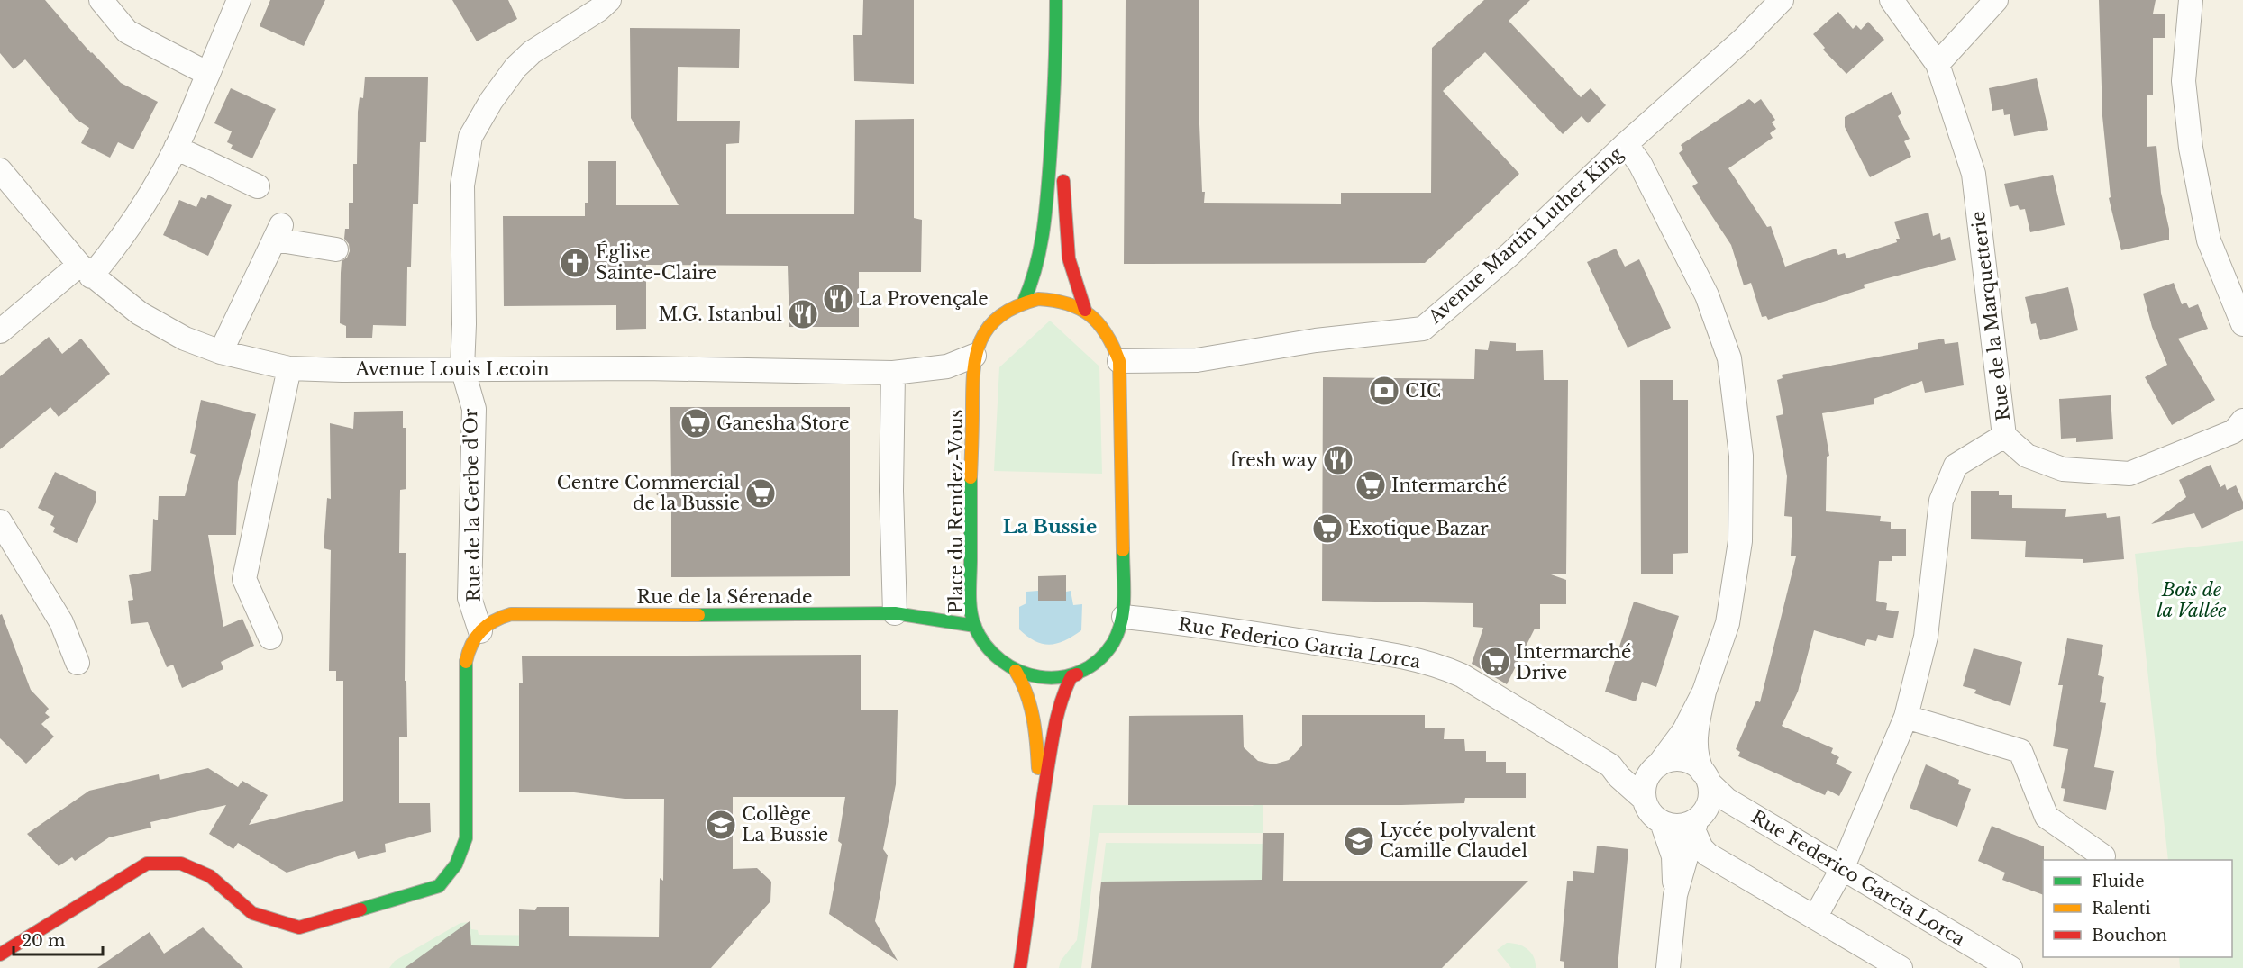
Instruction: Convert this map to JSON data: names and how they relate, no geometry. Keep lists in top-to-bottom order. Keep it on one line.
{"streets":{"main road":["Place du Rendez-Vous","Rue de la Sérenade"],"street":["Avenue Martin Luther King","Rue de la Marquetterie","Avenue Louis Lecoin","Rue de la Gerbe d'Or","Rue Federico Garcia Lorca"]},"crossings":[["Avenue Martin Luther King","Place du Rendez-Vous"],["Rue de la Marquetterie","Rue Federico Garcia Lorca"],["Avenue Louis Lecoin","Rue de la Gerbe d'Or"],["Avenue Louis Lecoin","Place du Rendez-Vous"],["Rue de la Gerbe d'Or","Rue de la Sérenade"],["Place du Rendez-Vous","Rue de la Sérenade"],["Place du Rendez-Vous","Rue Federico Garcia Lorca"]],"districts":["La Bussie"],"parks":["Bois de la Vallée"],"places":{"church":["Église Sainte-Claire"],"restaurant":["La Provençale","M.G. Istanbul","fresh way"],"bank":["CIC"],"supermarket":["Ganesha Store","Intermarché","Centre Commercial de la Bussie","Exotique Bazar","Intermarché Drive"],"school or university":["Collège La Bussie","Lycée polyvalent Camille Claudel"]},"legend":["Fluide","Ralenti","Bouchon"],"scale_bar":"20 m"}
